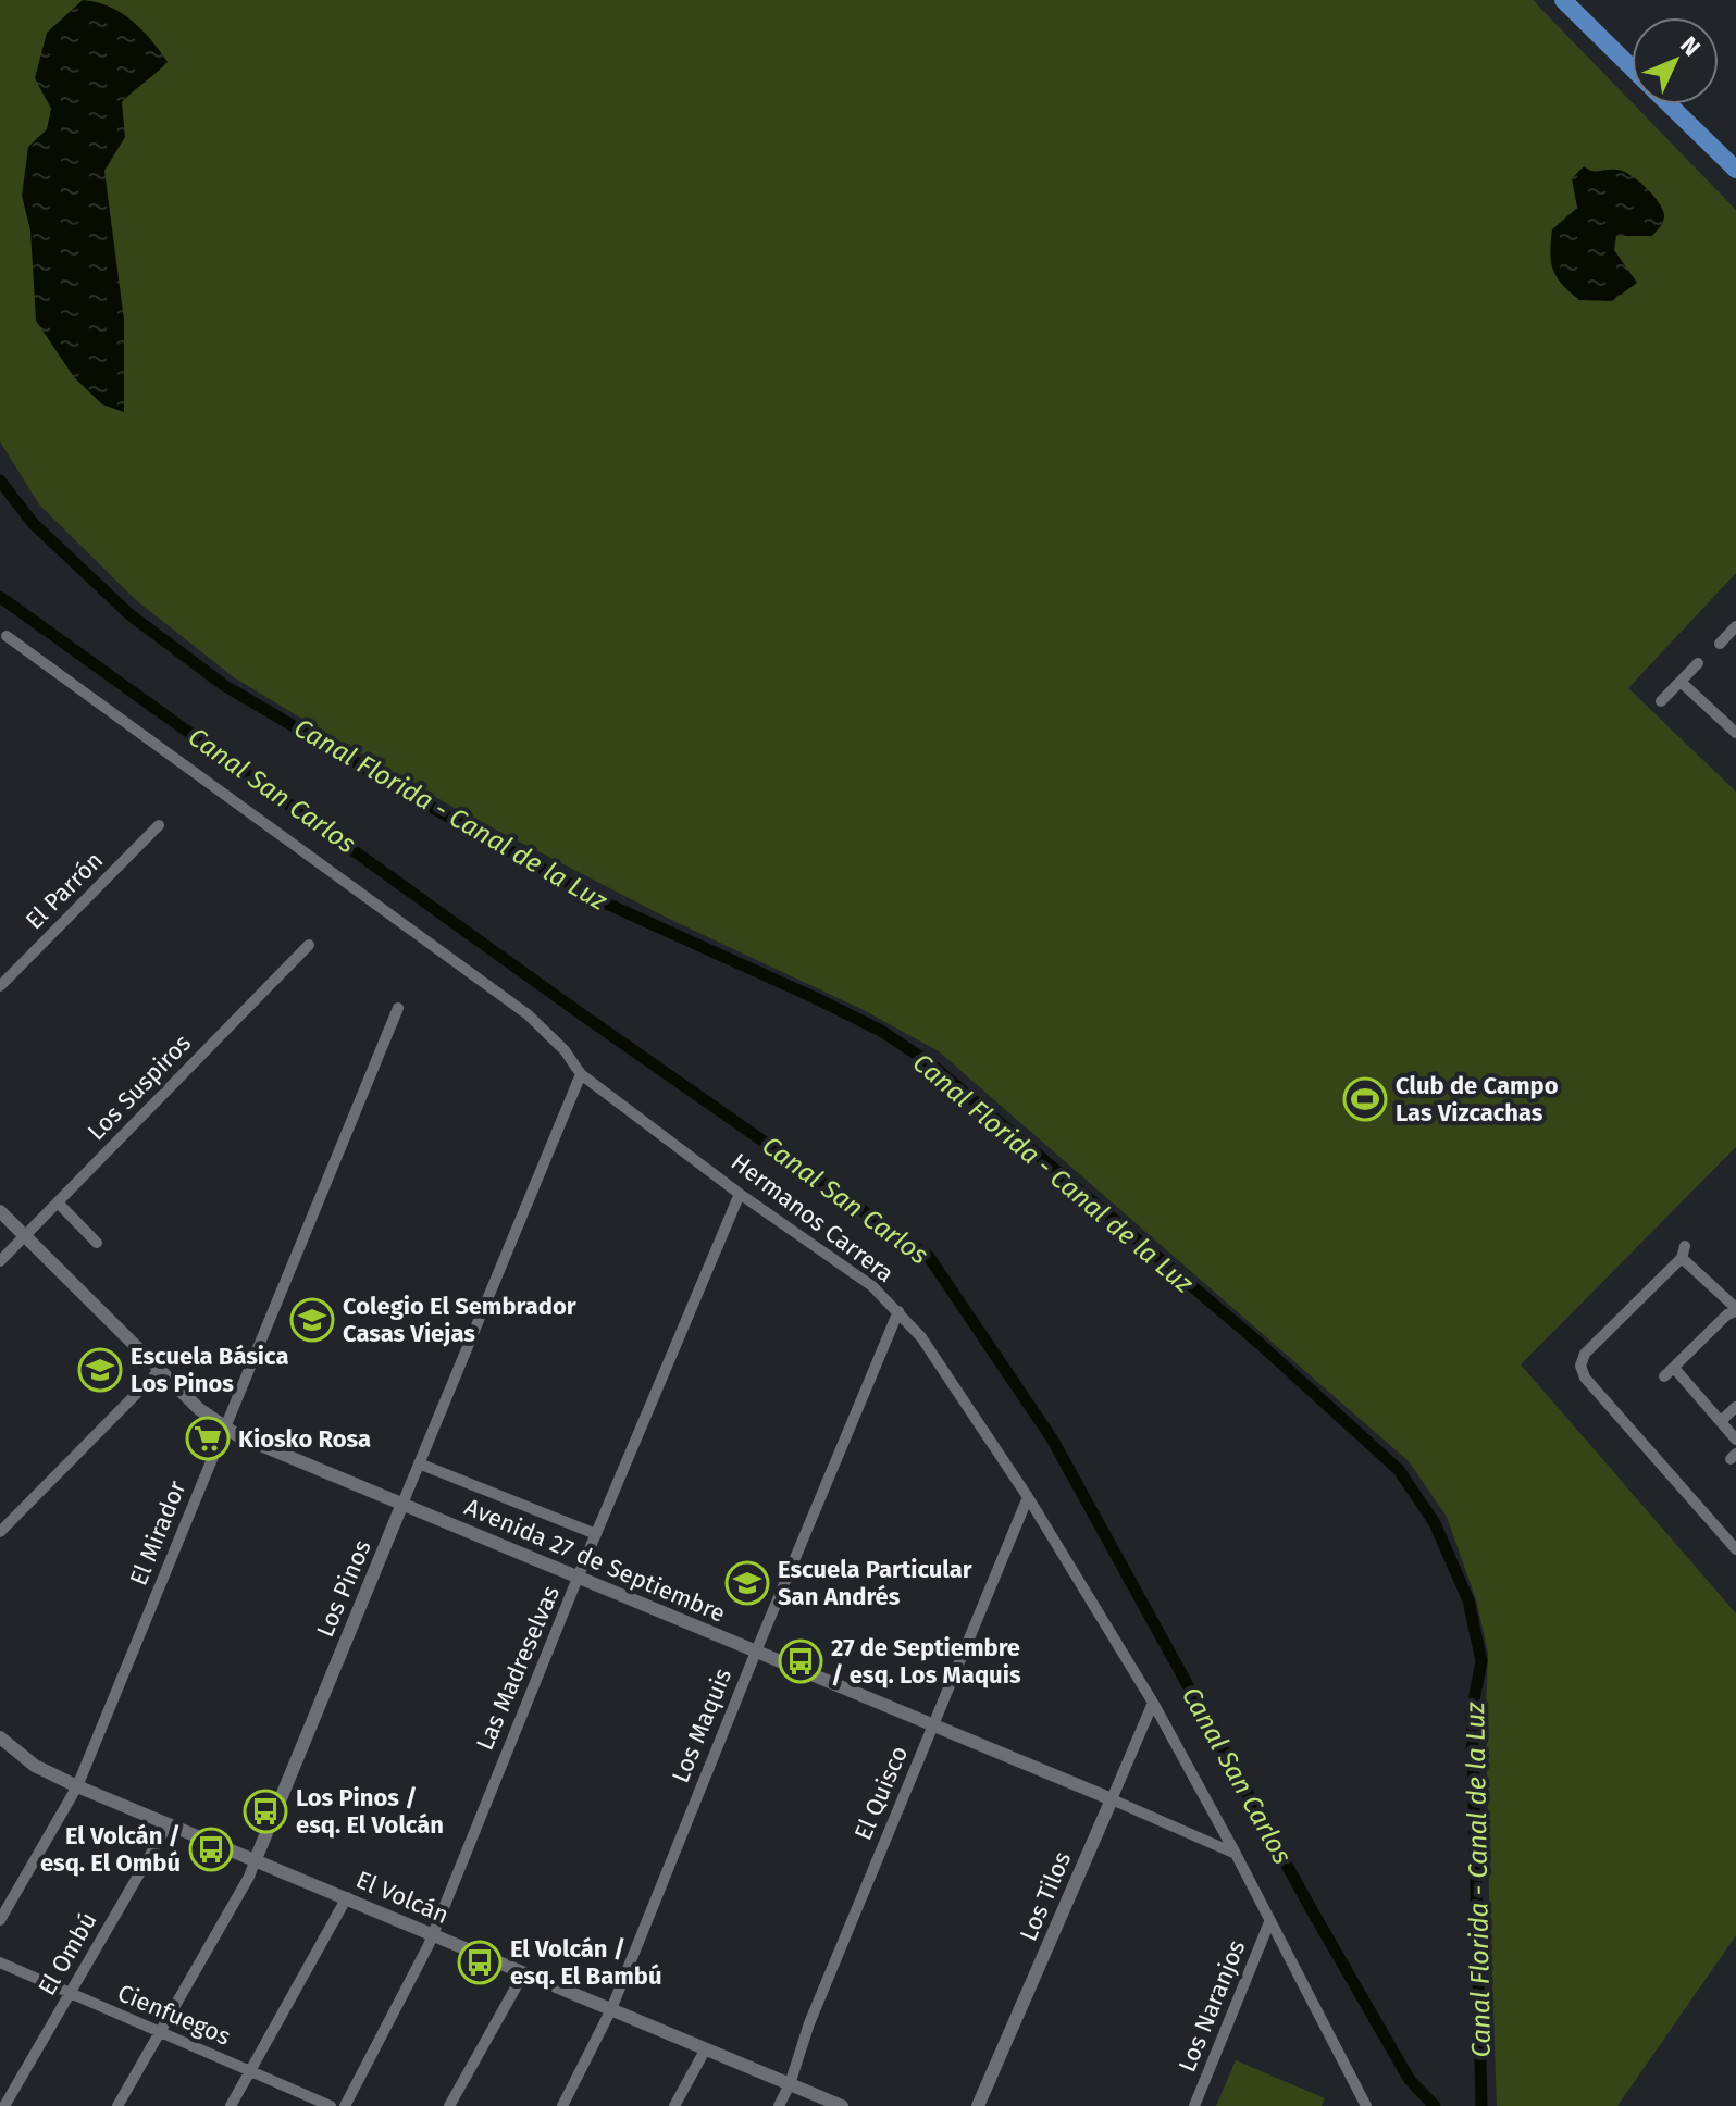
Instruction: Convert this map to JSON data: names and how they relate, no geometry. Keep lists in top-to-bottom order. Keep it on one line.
{"streets":{"street":["El Parrón","Los Suspiros","Hermanos Carrera","El Mirador","Avenida 27 de Septiembre","Los Pinos","Las Madreselvas","Los Maquis","El Quisco","Los Tilos","El Volcán","El Ombú","Los Naranjos","Cienfuegos"]},"crossings":[["Los Suspiros","Avenida 27 de Septiembre"],["Hermanos Carrera","Avenida 27 de Septiembre"],["Hermanos Carrera","Los Pinos"],["Hermanos Carrera","Las Madreselvas"],["Hermanos Carrera","Los Maquis"],["Hermanos Carrera","El Quisco"],["Hermanos Carrera","Los Tilos"],["Hermanos Carrera","Los Naranjos"],["El Mirador","Avenida 27 de Septiembre"],["El Mirador","El Volcán"],["Avenida 27 de Septiembre","Los Pinos"],["Avenida 27 de Septiembre","Las Madreselvas"],["Avenida 27 de Septiembre","Los Maquis"],["Avenida 27 de Septiembre","El Quisco"],["Avenida 27 de Septiembre","Los Tilos"],["Los Pinos","El Volcán"],["Los Pinos","Cienfuegos"],["Las Madreselvas","El Volcán"],["Los Maquis","El Volcán"],["El Quisco","El Volcán"],["El Volcán","El Ombú"],["El Ombú","Cienfuegos"]],"water":["Canal San Carlos","Canal Florida - Canal de la Luz"],"places":{"sports":["Club de Campo Las Vizcachas"],"school or university":["Colegio El Sembrador Casas Viejas","Escuela Básica Los Pinos","Escuela Particular San Andrés"],"supermarket":["Kiosko Rosa"],"bus stop":["27 de Septiembre / esq. Los Maquis","Los Pinos / esq. El Volcán","El Volcán / esq. El Ombú","El Volcán / esq. El Bambú"]},"north":"top right"}
